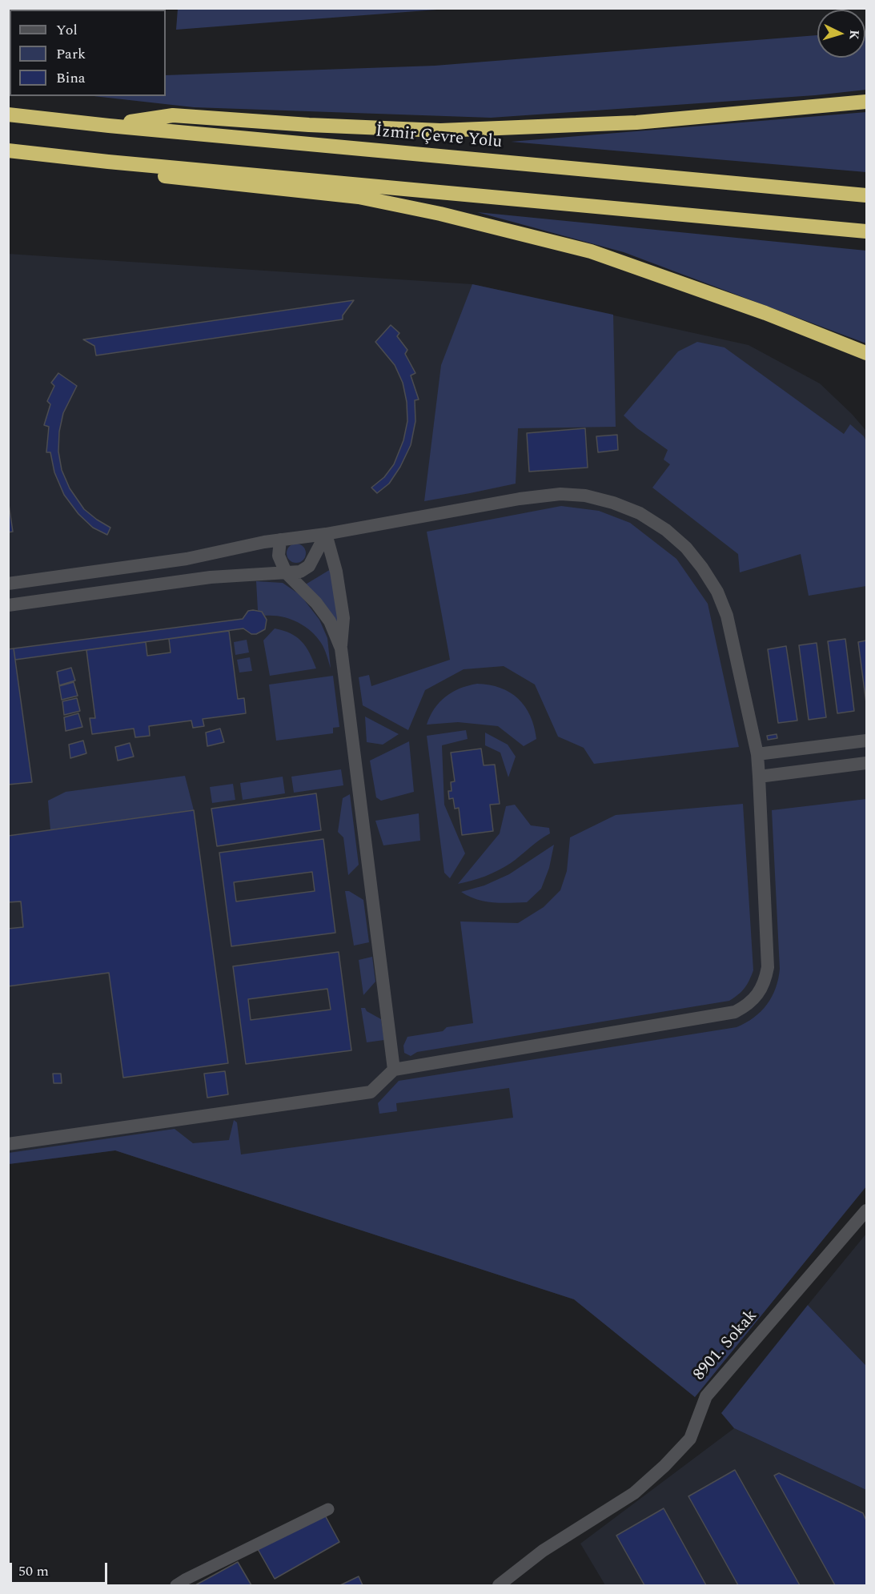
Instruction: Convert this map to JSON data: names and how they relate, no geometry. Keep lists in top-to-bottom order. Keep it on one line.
{"streets":{"highway":["İzmir Çevre Yolu"],"street":["8901. Sokak"]},"legend":["Yol","Park","Bina"],"scale_bar":"50 m","north":"right"}
